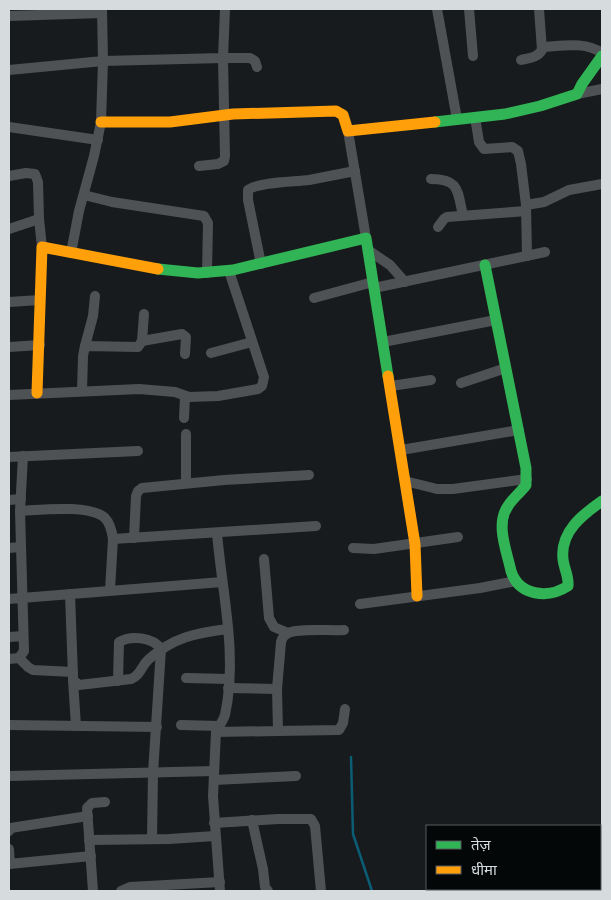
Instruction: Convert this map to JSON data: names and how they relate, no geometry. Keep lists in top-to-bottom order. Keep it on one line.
{"legend":["तेज़","धीमा"]}
